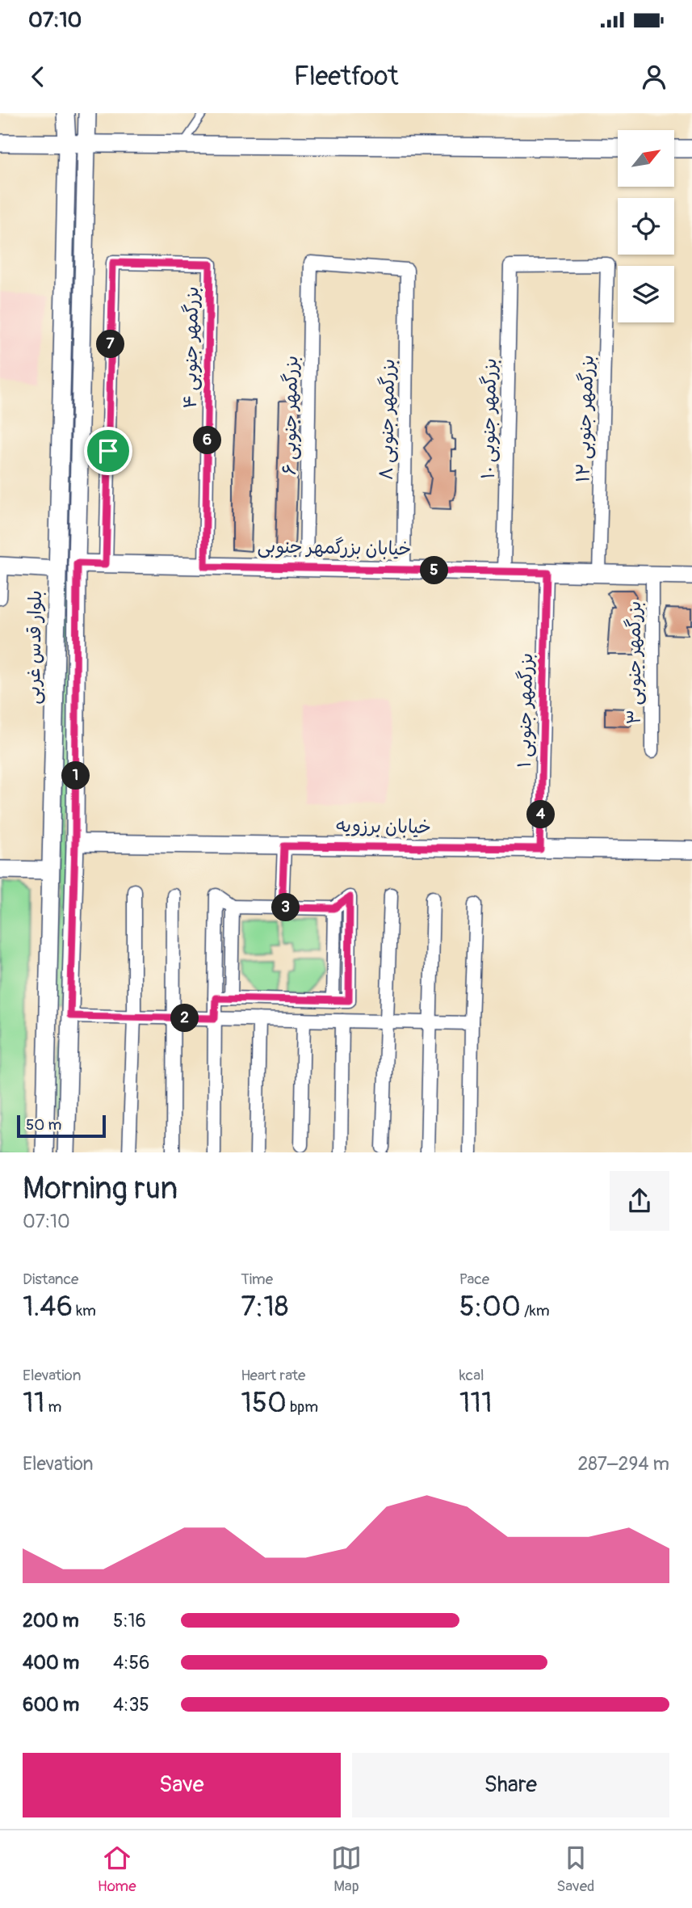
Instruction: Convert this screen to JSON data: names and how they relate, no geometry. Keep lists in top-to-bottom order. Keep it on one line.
{"streets":{"main road":["خیابان بزرگمهر جنوبی","بلوار قدس غربی","خیابان برزویه"],"street":["بزرگمهر جنوبی ۴","بزرگمهر جنوبی ۶","بزرگمهر جنوبی ۱۰","بزرگمهر جنوبی ۱۲","بزرگمهر جنوبی ۸","بزرگمهر جنوبی ۳","بزرگمهر جنوبی ۱"]},"crossings":[["بزرگمهر جنوبی ۴","خیابان بزرگمهر جنوبی"],["بزرگمهر جنوبی ۶","بزرگمهر جنوبی ۸"],["بزرگمهر جنوبی ۶","خیابان بزرگمهر جنوبی"],["بزرگمهر جنوبی ۱۰","بزرگمهر جنوبی ۱۲"],["بزرگمهر جنوبی ۱۰","خیابان بزرگمهر جنوبی"],["بزرگمهر جنوبی ۱۲","خیابان بزرگمهر جنوبی"],["بزرگمهر جنوبی ۸","خیابان بزرگمهر جنوبی"],["خیابان بزرگمهر جنوبی","بزرگمهر جنوبی ۳"],["خیابان بزرگمهر جنوبی","بزرگمهر جنوبی ۱"],["بزرگمهر جنوبی ۱","خیابان برزویه"]],"scale_bar":"50 m","north":"top right","page":{"status":"07:10","header":"Fleetfoot","pins":["7","6","5","1","4","3","2"],"scale":"50 m","heading":["Morning run","07:10"],"stats":[["Distance","1.46 km"],["Time","7:18"],["Pace","5:00 /km"],["Elevation","11 m"],["Heart rate","150 bpm"],["kcal","111"]],"chart":["Elevation","287–294 m"],"list":[{"name":"200 m","note":"5:16"},{"name":"400 m","note":"4:56"},{"name":"600 m","note":"4:35"}],"buttons":["Save","Share"],"tabs":["Home","Map","Saved"]}}
